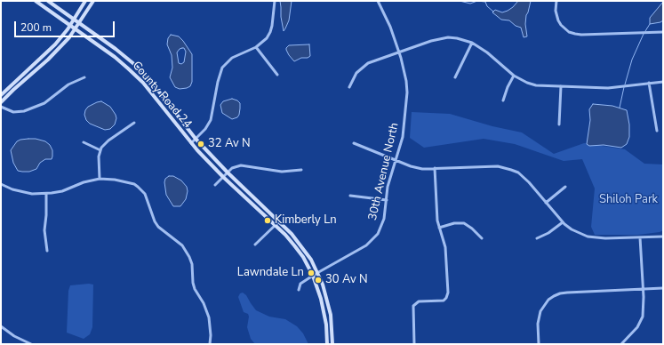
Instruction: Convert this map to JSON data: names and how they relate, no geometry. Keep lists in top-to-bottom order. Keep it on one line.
{"streets":{"street":["County Road 24","30th Avenue North"]},"crossings":[["County Road 24","30th Avenue North"]],"parks":["Shiloh Park"],"places":["32 Av N","Kimberly Ln","Lawndale Ln","30 Av N"],"scale_bar":"200 m"}
